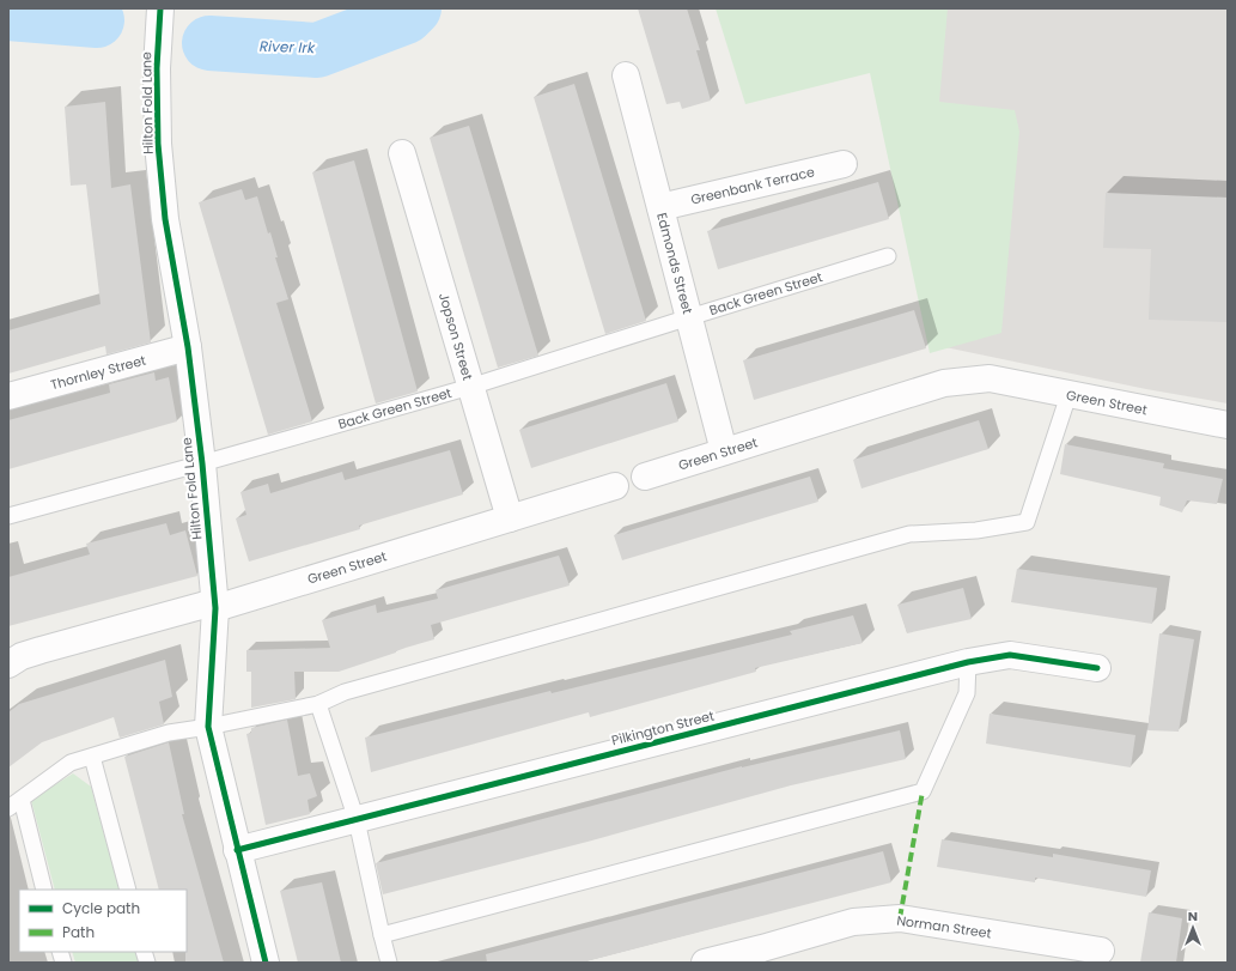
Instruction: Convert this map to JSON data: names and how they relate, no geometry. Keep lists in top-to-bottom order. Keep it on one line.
{"streets":{"street":["Hilton Fold Lane","Greenbank Terrace","Edmonds Street","Jopson Street","Thornley Street","Green Street","Pilkington Street","Norman Street"],"lane":["Back Green Street"]},"crossings":[["Hilton Fold Lane","Back Green Street"],["Hilton Fold Lane","Thornley Street"],["Hilton Fold Lane","Green Street"],["Hilton Fold Lane","Pilkington Street"],["Greenbank Terrace","Edmonds Street"],["Edmonds Street","Back Green Street"],["Edmonds Street","Green Street"],["Back Green Street","Jopson Street"],["Jopson Street","Green Street"]],"water":["River Irk"],"legend":["Cycle path","Path"],"north":"top"}
